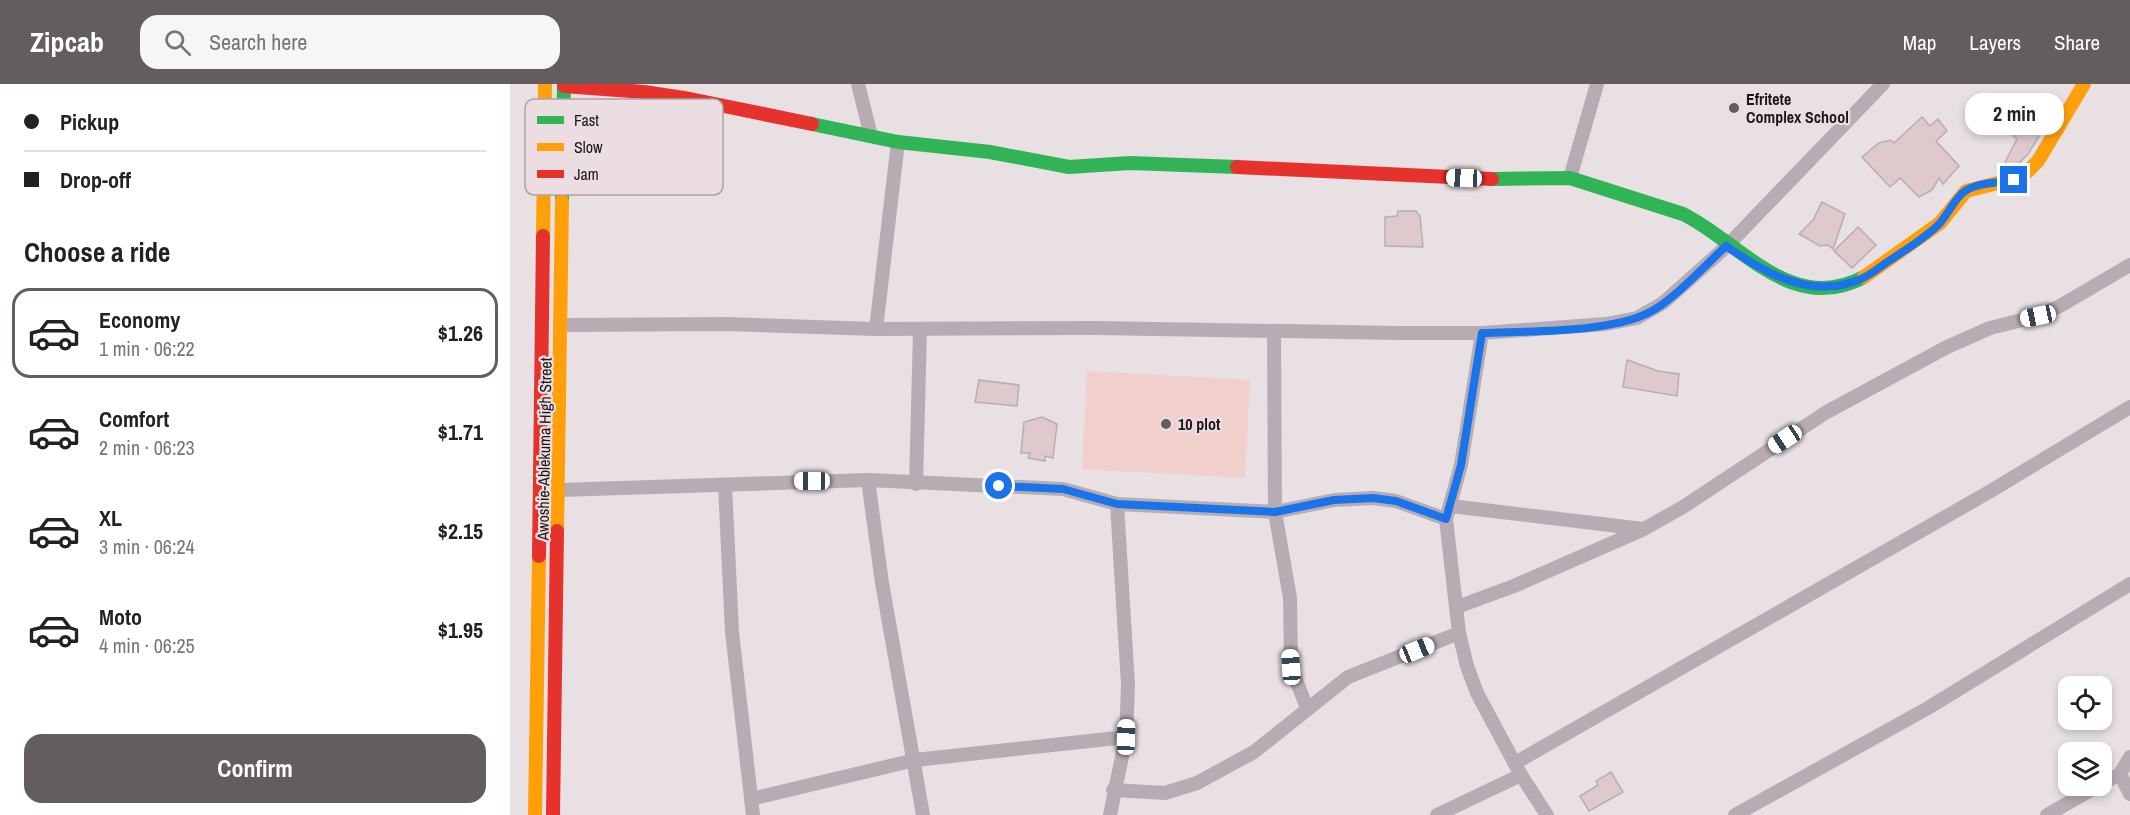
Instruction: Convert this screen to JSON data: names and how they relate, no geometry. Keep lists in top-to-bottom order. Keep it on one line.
{"streets":{"street":["Awoshie-Ablekuma High Street"]},"places":["Efritete Complex School","10 plot"],"legend":["Fast","Slow","Jam"],"page":{"header":"Zipcab","search":"Search here","nav":["Map","Layers","Share"],"banner":["Pickup","Drop-off"],"bubble":"2 min","heading":"Choose a ride","list":[{"name":"Economy","note":"1 min · 06:22","value":"$1.26"},{"name":"Comfort","note":"2 min · 06:23","value":"$1.71"},{"name":"XL","note":"3 min · 06:24","value":"$2.15"},{"name":"Moto","note":"4 min · 06:25","value":"$1.95"}],"buttons":"Confirm"}}
